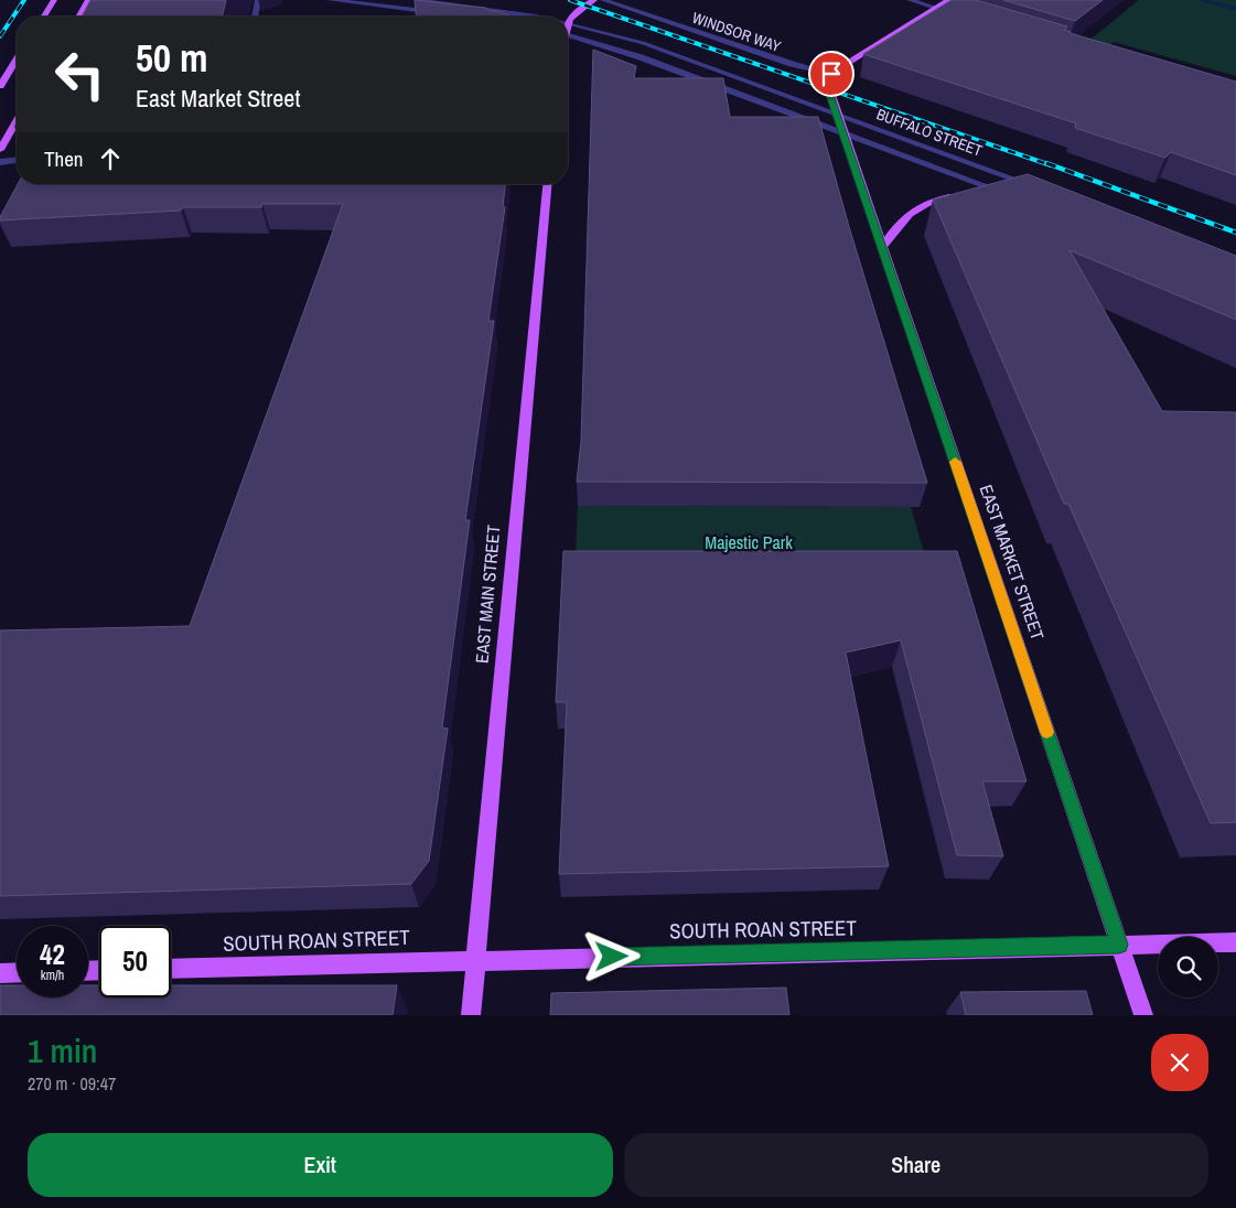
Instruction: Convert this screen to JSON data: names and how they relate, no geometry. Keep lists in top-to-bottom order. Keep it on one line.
{"streets":{"main road":["EAST MARKET STREET","EAST MAIN STREET","SOUTH ROAN STREET"],"street":["WINDSOR WAY","BUFFALO STREET"]},"crossings":[["WINDSOR WAY","EAST MARKET STREET"],["BUFFALO STREET","EAST MARKET STREET"],["EAST MARKET STREET","SOUTH ROAN STREET"],["EAST MAIN STREET","SOUTH ROAN STREET"]],"parks":["Majestic Park"],"page":{"turn":["50 m","East Market Street"],"then":"Then","speed":"42 km/h","limit":"50","heading":["1 min","270 m · 09:47"],"buttons":["Exit","Share"]}}
